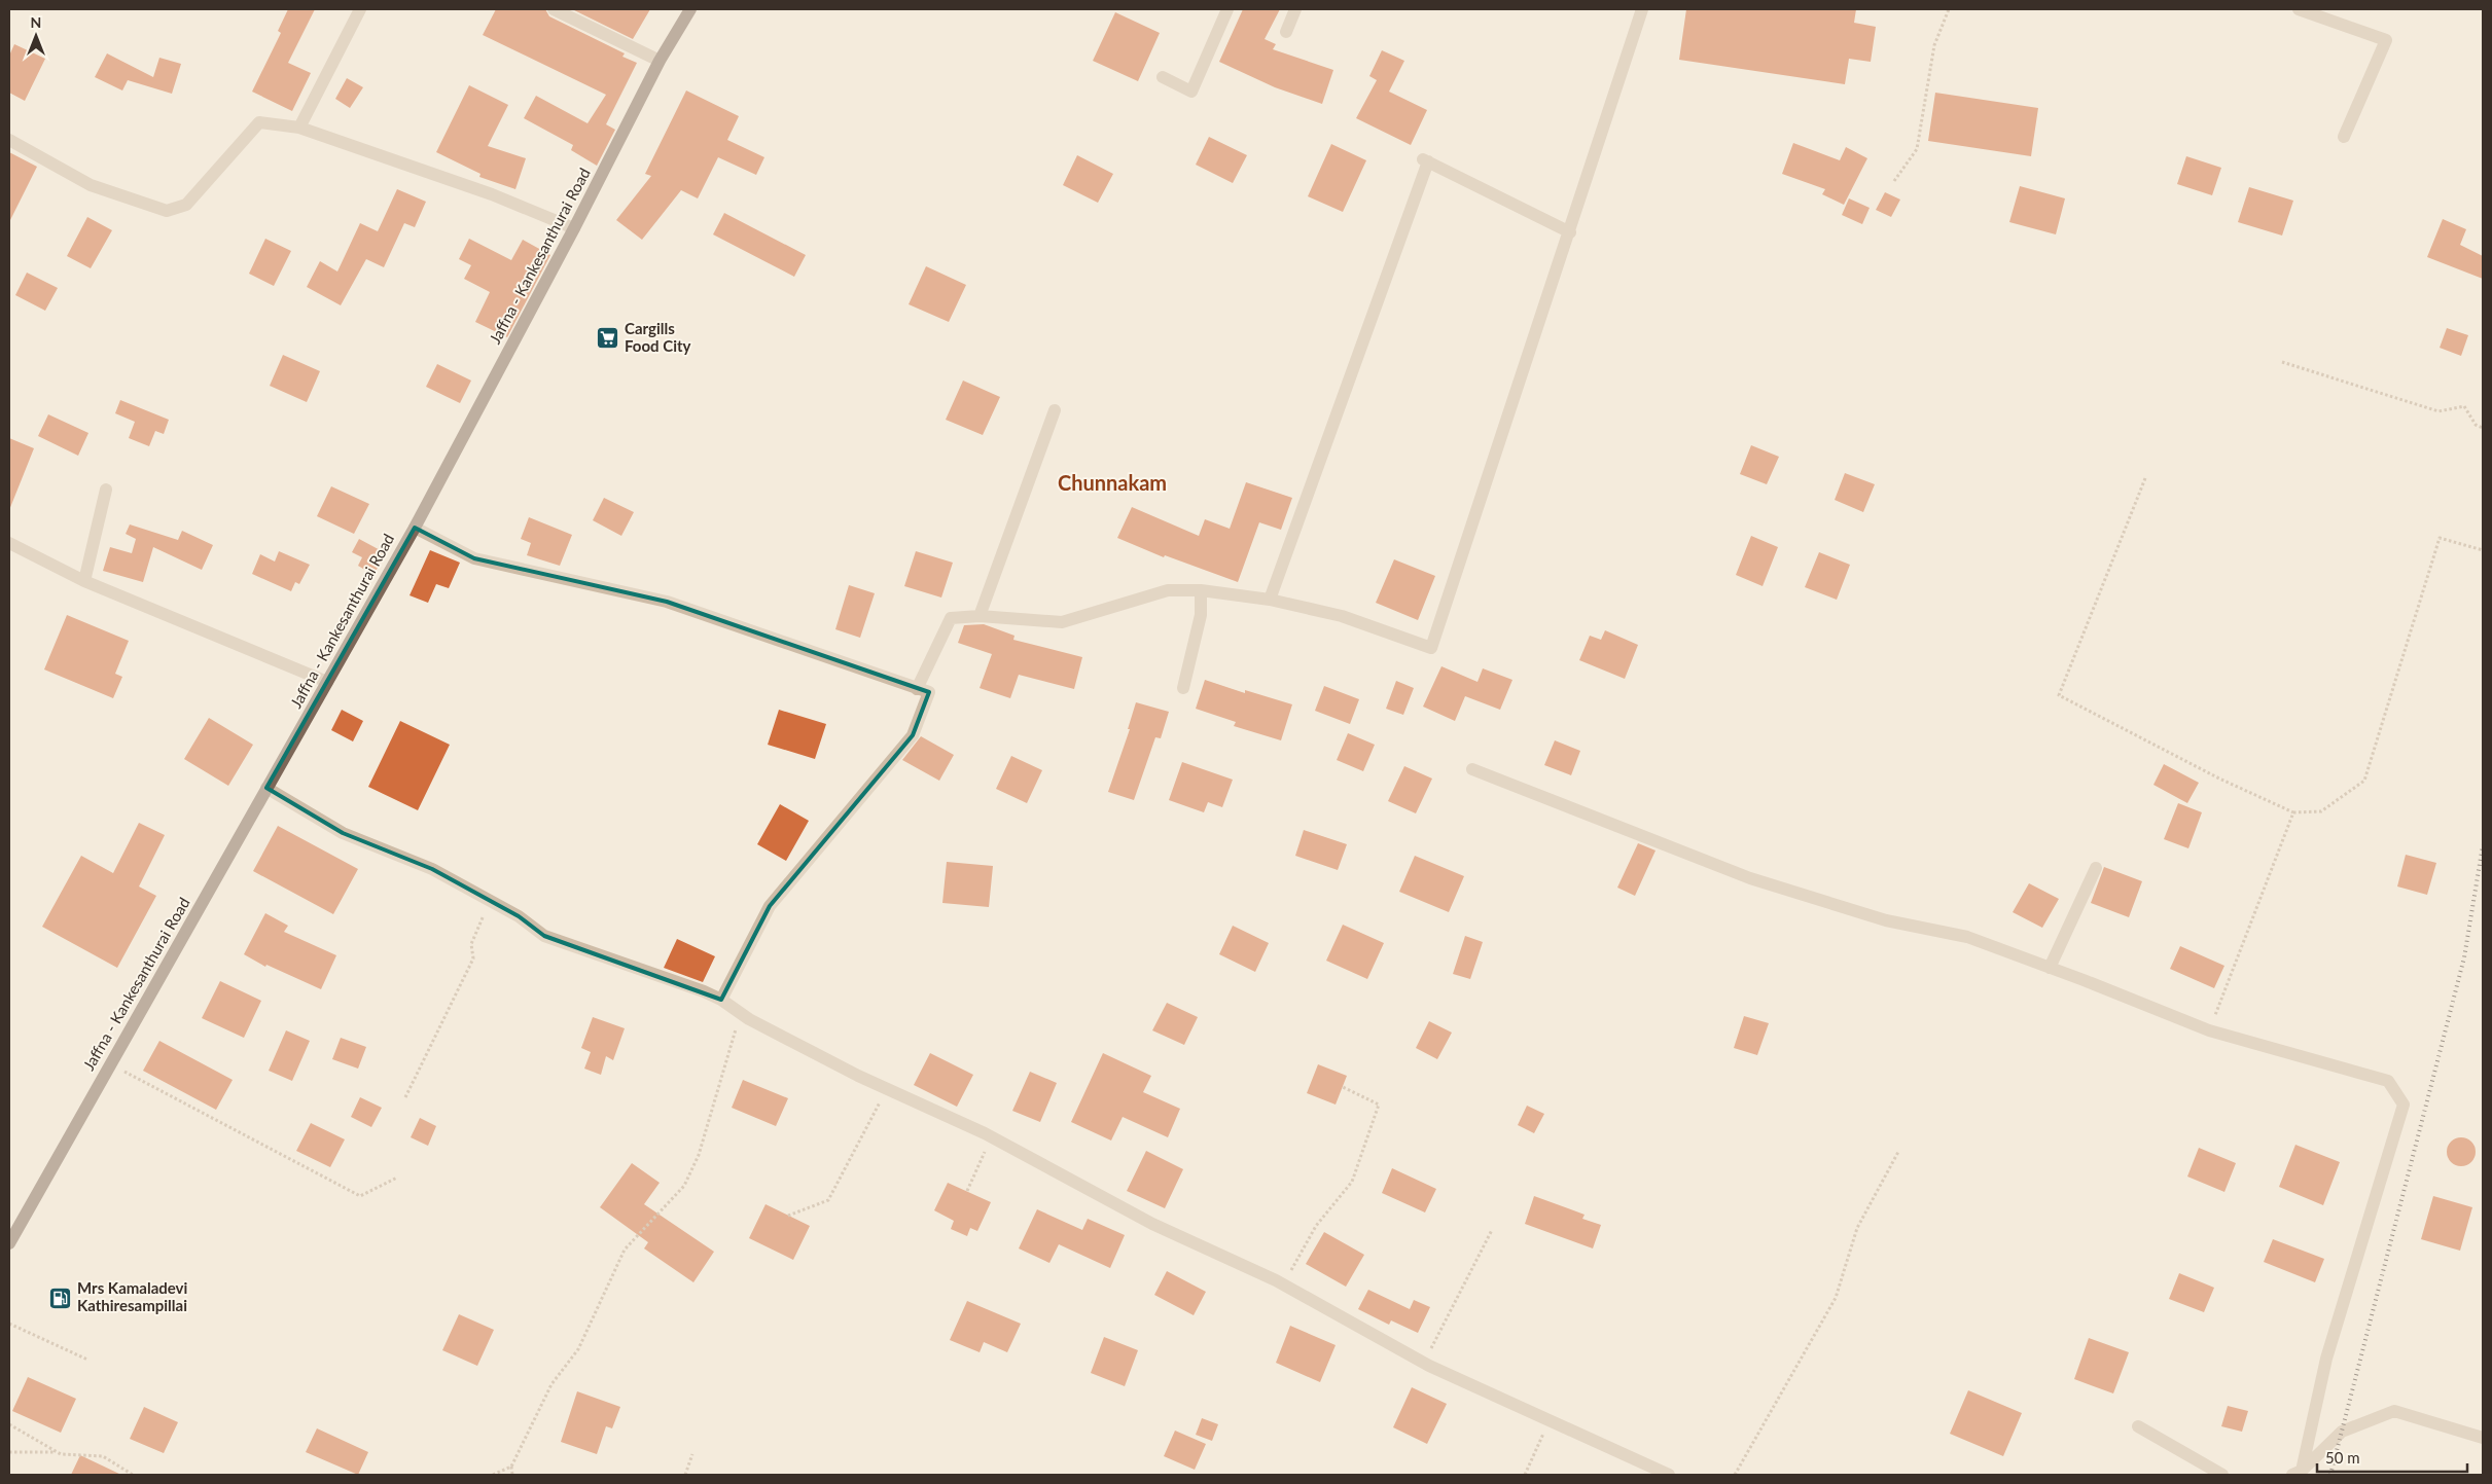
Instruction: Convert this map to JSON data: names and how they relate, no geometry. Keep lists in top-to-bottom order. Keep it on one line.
{"streets":{"main road":["Jaffna - Kankesanthurai Road"]},"districts":["Chunnakam"],"places":{"supermarket":["Cargills Food City"],"fuel station":["Mrs Kamaladevi Kathiresampillai"]},"scale_bar":"50 m","north":"top"}
